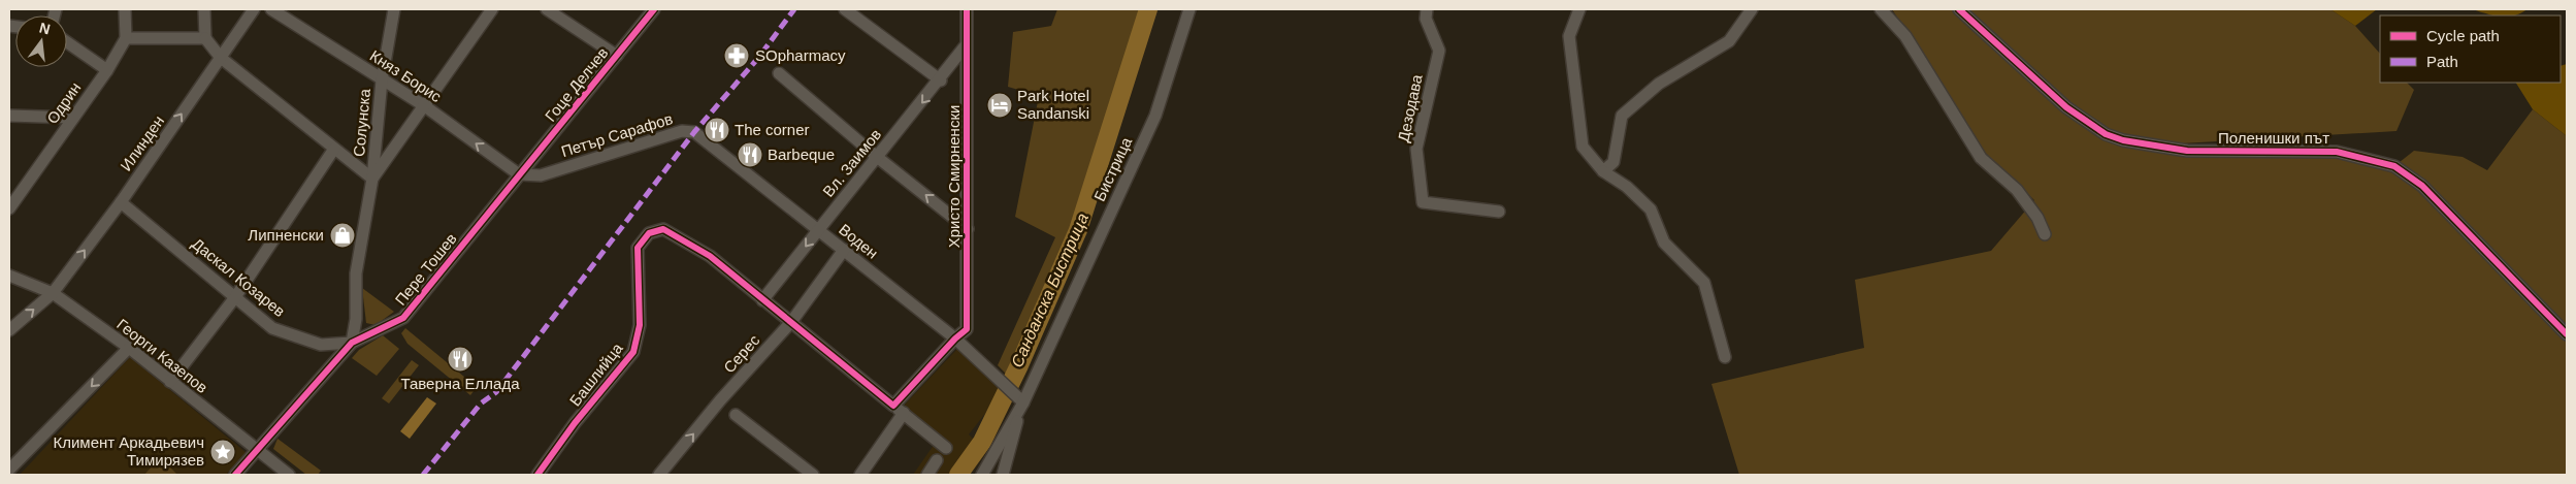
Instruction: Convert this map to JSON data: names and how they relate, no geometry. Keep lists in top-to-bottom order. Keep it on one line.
{"streets":{"street":["Княз Борис","Гоце Делчев","Одрин","Дезодава","Солунска","Петър Сарафов","Поленишки път","Илинден","Вл. Заимов","Бистрица","Христо Смирненски","Воден","Пере Тошев","Даскал Козарев","Серес","Георги Казепов","Башлийца"]},"crossings":[["Княз Борис","Гоце Делчев"],["Княз Борис","Солунска"],["Княз Борис","Петър Сарафов"],["Княз Борис","Пере Тошев"],["Гоце Делчев","Петър Сарафов"],["Гоце Делчев","Пере Тошев"],["Солунска","Пере Тошев"],["Солунска","Даскал Козарев"],["Петър Сарафов","Воден"],["Петър Сарафов","Пере Тошев"],["Илинден","Даскал Козарев"],["Илинден","Георги Казепов"],["Вл. Заимов","Христо Смирненски"],["Вл. Заимов","Воден"],["Вл. Заимов","Башлийца"],["Бистрица","Воден"],["Христо Смирненски","Воден"],["Воден","Серес"],["Пере Тошев","Даскал Козарев"],["Пере Тошев","Георги Казепов"],["Серес","Башлийца"]],"one_way":["Княз Борис","Илинден","Вл. Заимов","Серес"],"water":["Санданска Бистрица"],"places":{"pharmacy":["SOpharmacy"],"hotel":["Park Hotel Sandanski"],"restaurant":["The corner","Barbeque","Таверна Еллада"],"shop":["Липненски"],"place":["Климент Аркадьевич Тимирязев"]},"legend":["Cycle path","Path"],"north":"top"}
